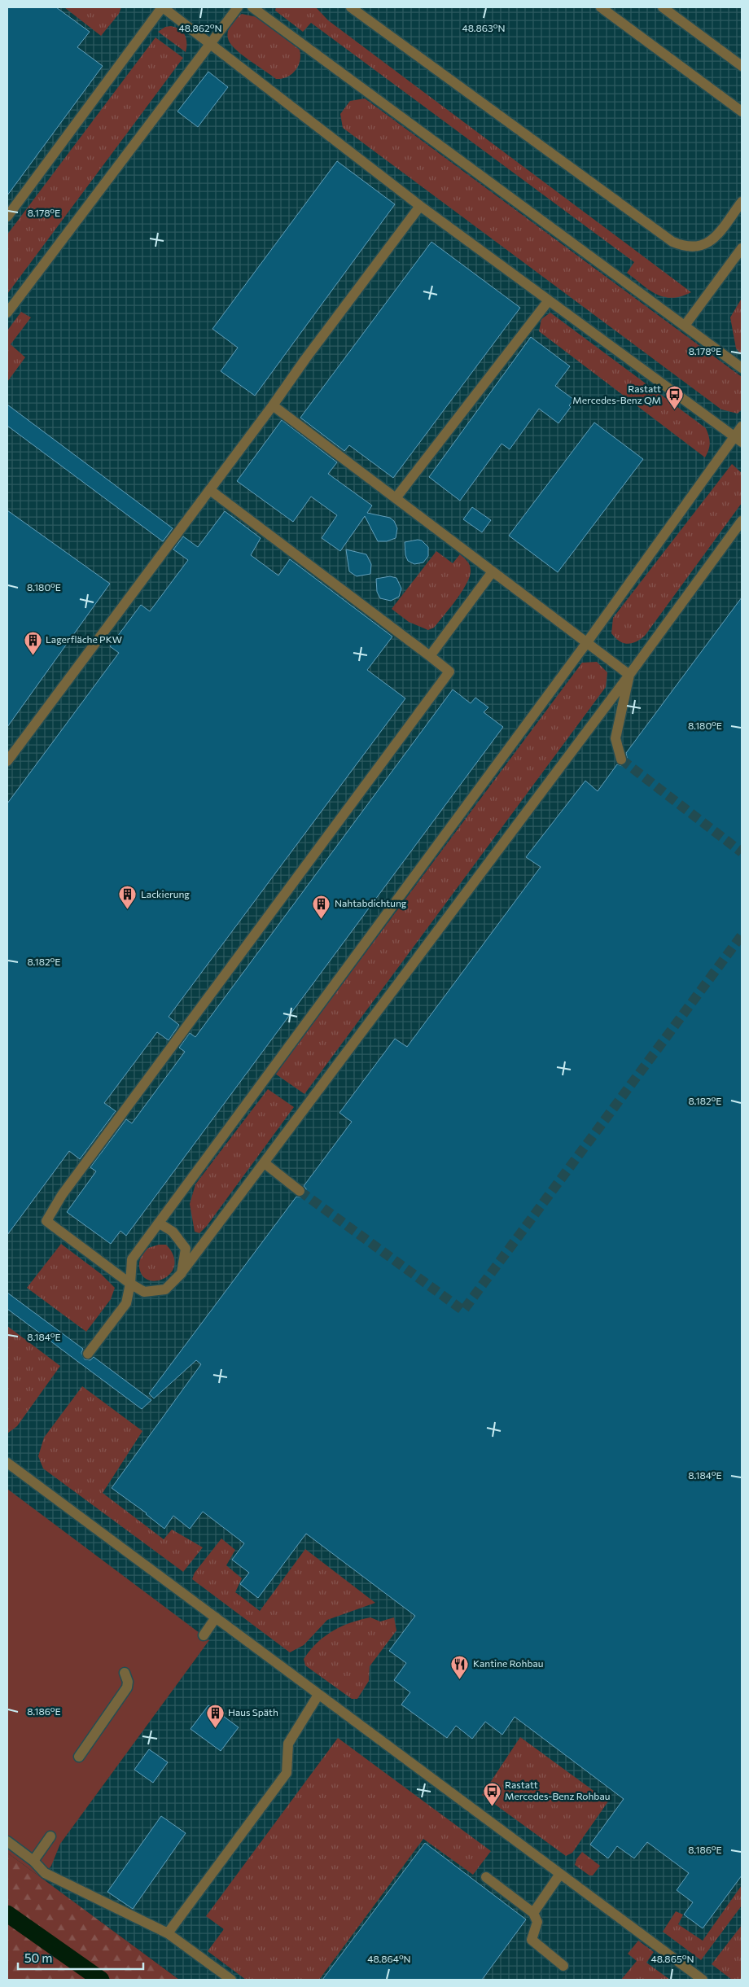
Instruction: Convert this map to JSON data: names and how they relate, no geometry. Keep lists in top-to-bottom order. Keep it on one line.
{"places":{"bus stop":["Rastatt Mercedes-Benz QM","Rastatt Mercedes-Benz Rohbau"],"building":["Lagerfläche PKW","Lackierung","Nahtabdichtung","Haus Späth"],"restaurant":["Kantine Rohbau"]},"scale_bar":"50 m","coordinates":["48.862°N","48.863°N","8.178°E","8.180°E","8.182°E","8.184°E","8.186°E","48.864°N","48.865°N"]}
